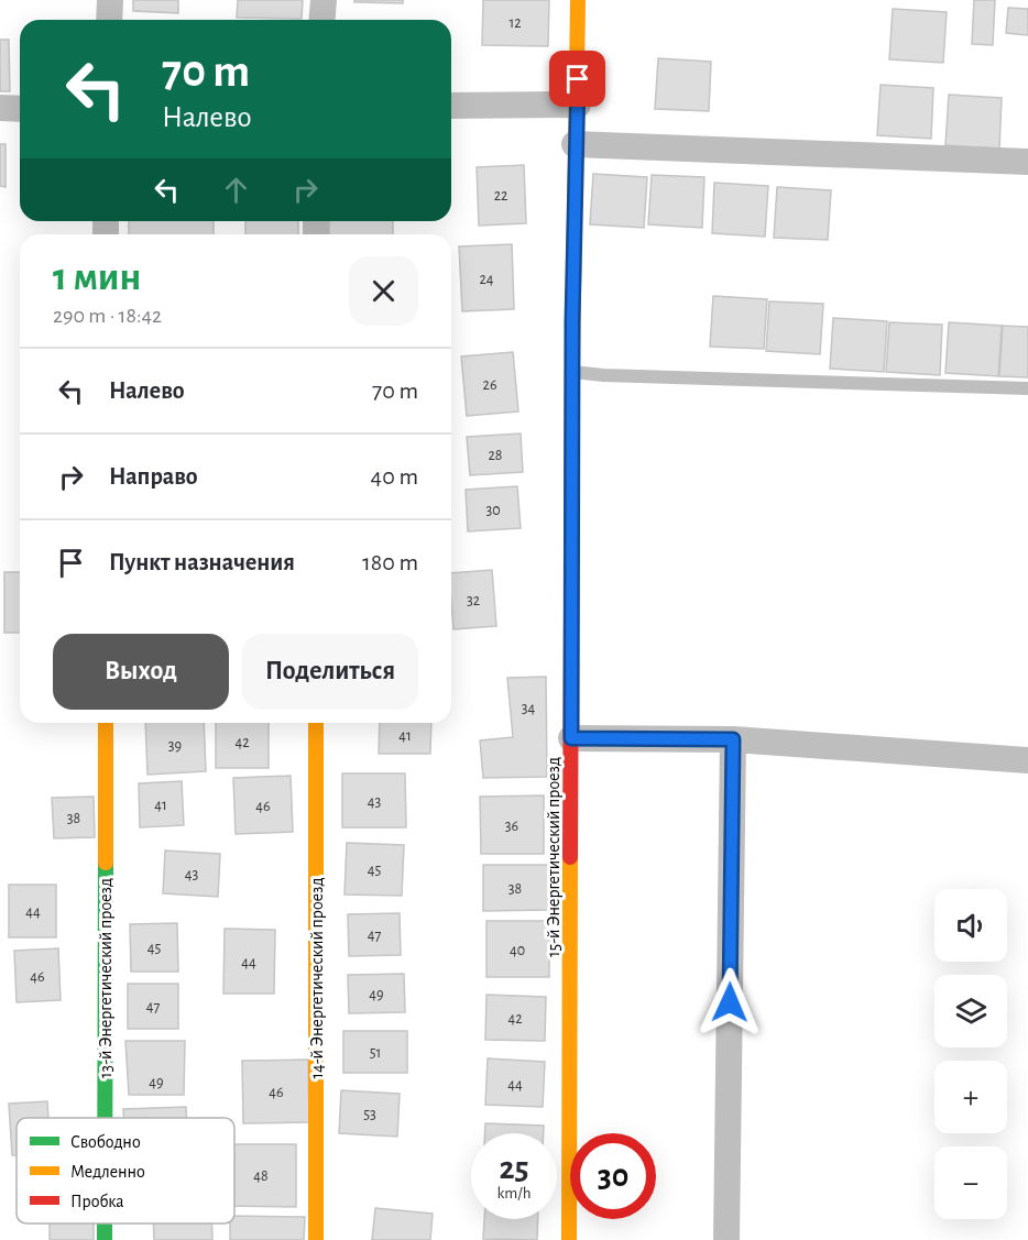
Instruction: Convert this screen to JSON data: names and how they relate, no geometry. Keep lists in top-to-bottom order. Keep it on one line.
{"streets":{"street":["15-й Энергетический проезд","13-й Энергетический проезд","14-й Энергетический проезд"]},"house_numbers":["12","22","24","26","28","30","32","34","41","42","39","43","41","46","38","36","45","43","38","44","47","45","40","44","46","49","47","42","51","49","44","46","53","48"],"legend":["Свободно","Медленно","Пробка"],"page":{"turn":["70 m","Налево"],"heading":["1 мин","290 m · 18:42"],"list":[{"name":"Налево","value":"70 m"},{"name":"Направо","value":"40 m"},{"name":"Пункт назначения","value":"180 m"}],"buttons":["Выход","Поделиться"],"map_buttons":["+","−"],"speed":"25 km/h","limit":"30"}}
